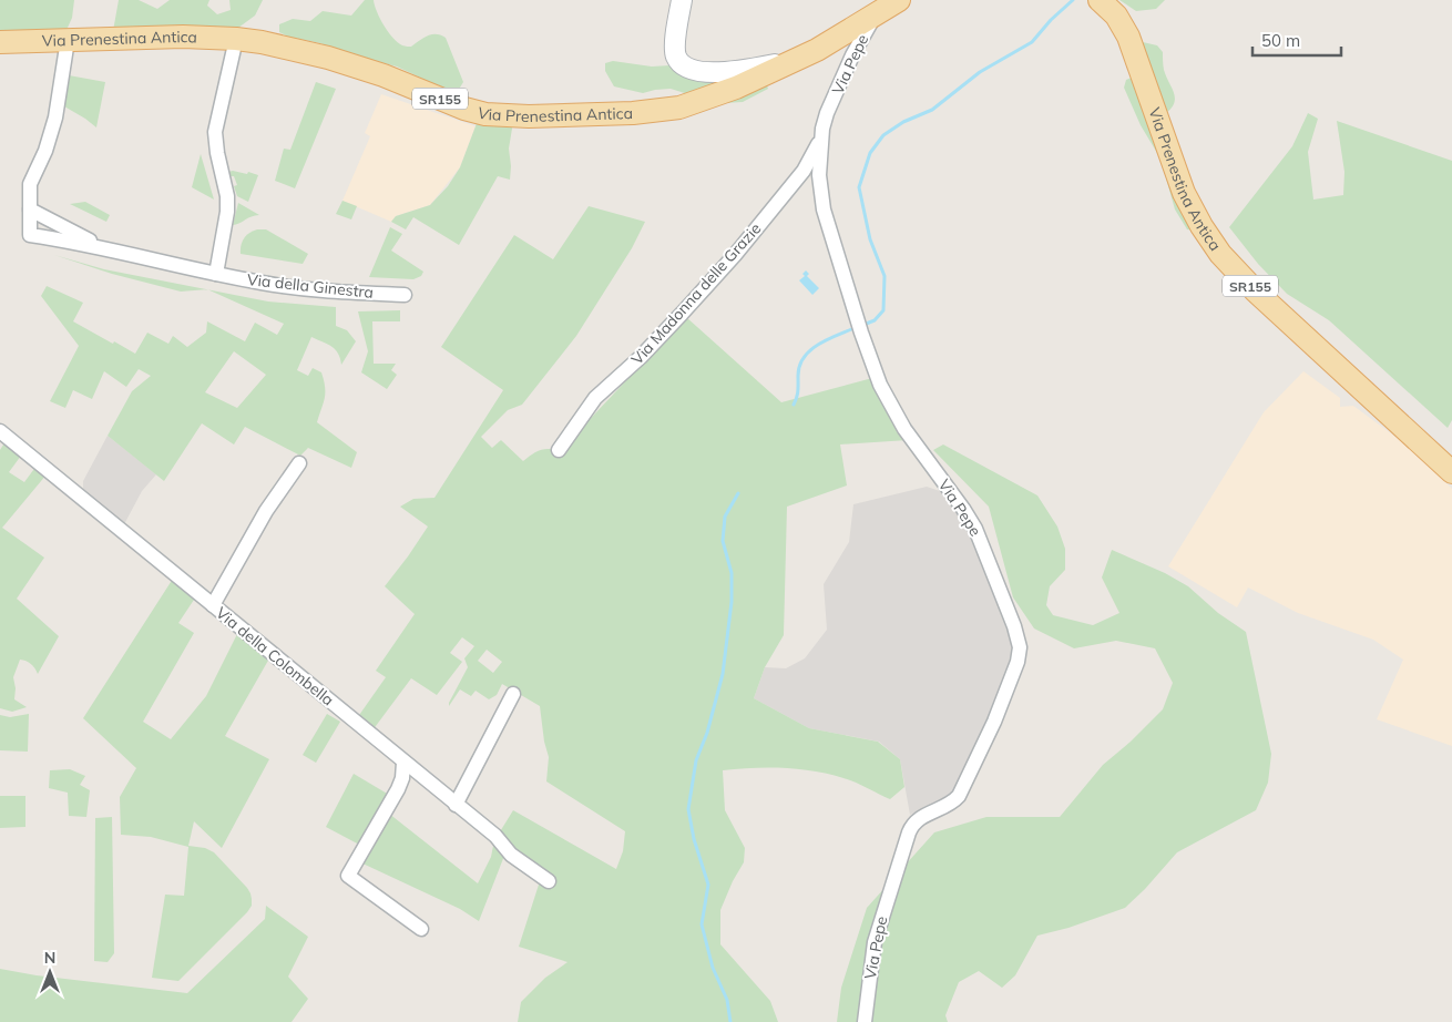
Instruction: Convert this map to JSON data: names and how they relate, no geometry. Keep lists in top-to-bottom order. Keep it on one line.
{"streets":{"main road":["Via Prenestina Antica","SR155"],"street":["Via Pepe","Via della Ginestra","Via Madonna delle Grazie","Via della Colombella"]},"crossings":[["Via Prenestina Antica","Via Pepe"],["Via Prenestina Antica","Via della Ginestra"],["Via Pepe","Via Madonna delle Grazie"]],"scale_bar":"50 m","north":"top"}
